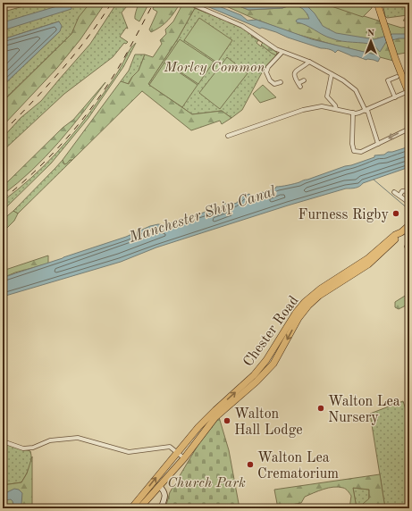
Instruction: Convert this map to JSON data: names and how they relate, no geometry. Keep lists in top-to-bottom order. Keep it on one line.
{"streets":{"highway":["Chester Road"]},"water":["Manchester Ship Canal"],"parks":["Morley Common","Church Park"],"places":["Furness Rigby","Walton Lea Nursery","Walton Hall Lodge","Walton Lea Crematorium"],"north":"top"}
